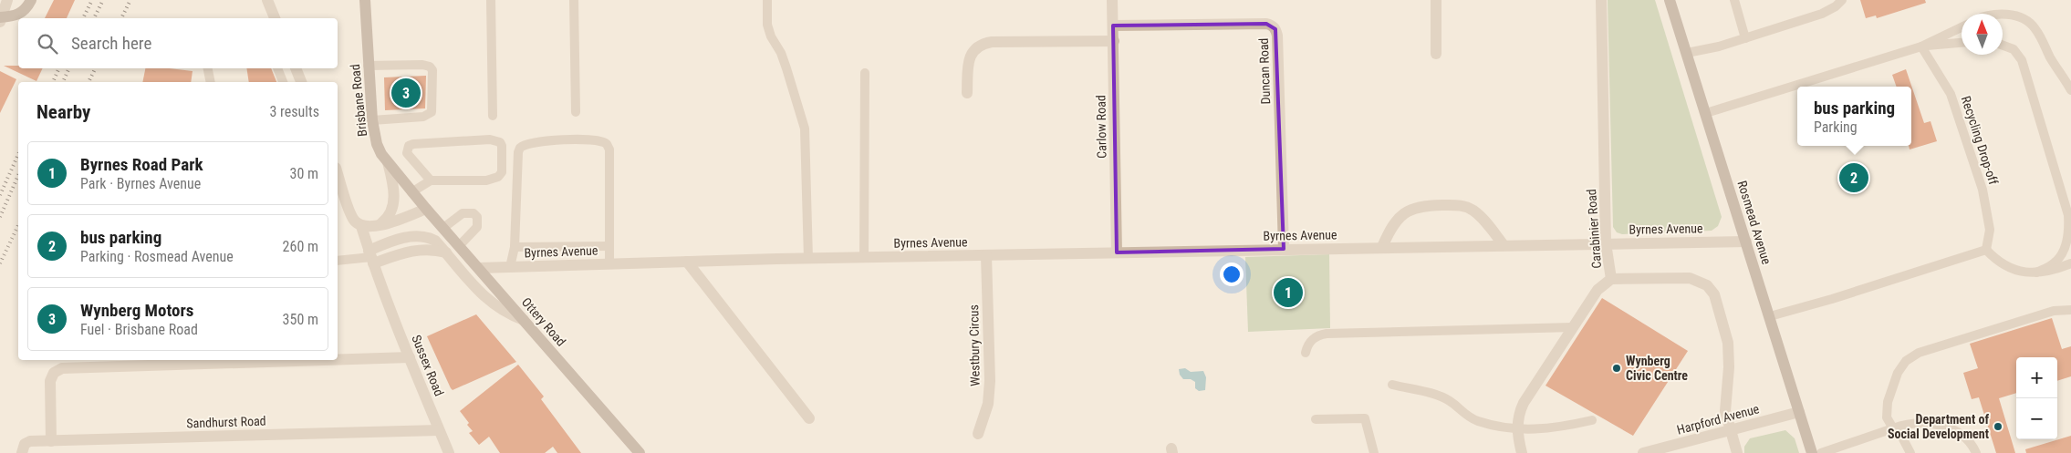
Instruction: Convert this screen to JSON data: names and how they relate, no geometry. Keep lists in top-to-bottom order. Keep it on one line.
{"streets":{"street":["Duncan Road","Brisbane Road","Carlow Road","Rosmead Avenue","Carabinier Road","Byrnes Avenue","Ottery Road","Westbury Circus","Sussex Road","Harpford Avenue","Sandhurst Road"],"lane":["Recycling Drop-off"]},"crossings":[["Duncan Road","Carlow Road"],["Duncan Road","Byrnes Avenue"],["Brisbane Road","Ottery Road"],["Carlow Road","Byrnes Avenue"],["Rosmead Avenue","Byrnes Avenue"],["Rosmead Avenue","Harpford Avenue"],["Carabinier Road","Byrnes Avenue"],["Byrnes Avenue","Ottery Road"],["Byrnes Avenue","Westbury Circus"],["Sussex Road","Sandhurst Road"]],"places":["Wynberg Civic Centre","Department of Social Development"],"north":"top","page":{"search":"Search here","pins":["3","2","1"],"heading":["Nearby","3 results"],"popup":["bus parking","Parking"],"list":[{"mark":"1","name":"Byrnes Road Park","note":"Park · Byrnes Avenue","value":"30 m"},{"mark":"2","name":"bus parking","note":"Parking · Rosmead Avenue","value":"260 m"},{"mark":"3","name":"Wynberg Motors","note":"Fuel · Brisbane Road","value":"350 m"}],"map_buttons":["+","−"]}}
